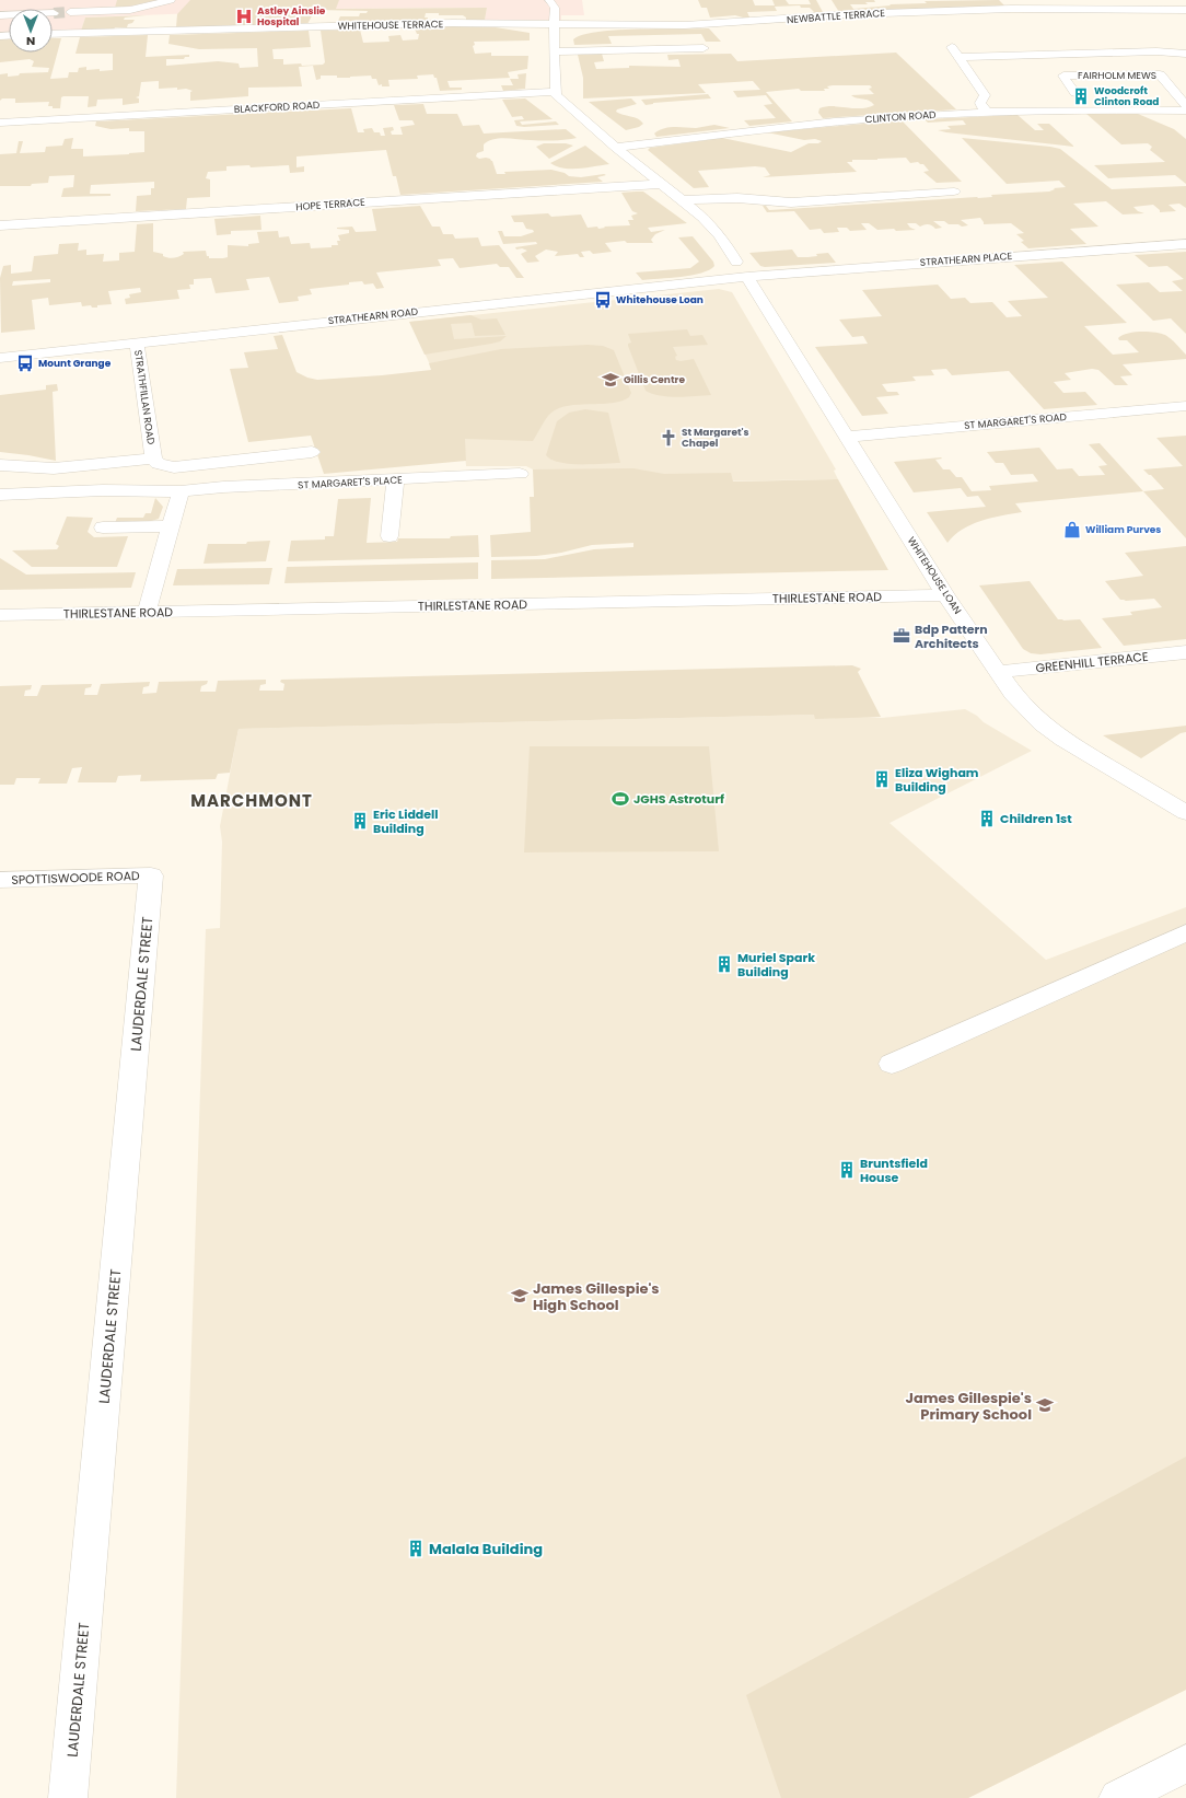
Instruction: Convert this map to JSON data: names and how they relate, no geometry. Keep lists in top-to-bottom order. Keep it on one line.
{"streets":{"street":["NEWBATTLE TERRACE","WHITEHOUSE TERRACE","FAIRHOLM MEWS","BLACKFORD ROAD","CLINTON ROAD","HOPE TERRACE","STRATHEARN PLACE","STRATHEARN ROAD","STRATHFILLAN ROAD","ST MARGARET'S ROAD","ST MARGARET'S PLACE","WHITEHOUSE LOAN","THIRLESTANE ROAD","GREENHILL TERRACE","SPOTTISWOODE ROAD","LAUDERDALE STREET"]},"crossings":[["NEWBATTLE TERRACE","WHITEHOUSE TERRACE"],["BLACKFORD ROAD","WHITEHOUSE LOAN"],["CLINTON ROAD","WHITEHOUSE LOAN"],["HOPE TERRACE","WHITEHOUSE LOAN"],["STRATHEARN PLACE","STRATHEARN ROAD"],["STRATHEARN PLACE","WHITEHOUSE LOAN"],["STRATHEARN ROAD","STRATHFILLAN ROAD"],["STRATHEARN ROAD","WHITEHOUSE LOAN"],["ST MARGARET'S ROAD","WHITEHOUSE LOAN"],["WHITEHOUSE LOAN","THIRLESTANE ROAD"],["WHITEHOUSE LOAN","GREENHILL TERRACE"],["SPOTTISWOODE ROAD","LAUDERDALE STREET"]],"districts":["MARCHMONT"],"places":{"hospital":["Astley Ainslie Hospital"],"building":["Woodcroft Clinton Road","Eliza Wigham Building","Children 1st","Eric Liddell Building","Muriel Spark Building","Bruntsfield House","Malala Building"],"bus stop":["Whitehouse Loan","Mount Grange"],"school or university":["Gillis Centre","James Gillespie's High School","James Gillespie's Primary School"],"church":["St Margaret's Chapel"],"shop":["William Purves"],"office":["Bdp Pattern Architects"],"sports":["JGHS Astroturf"]},"north":"bottom"}
